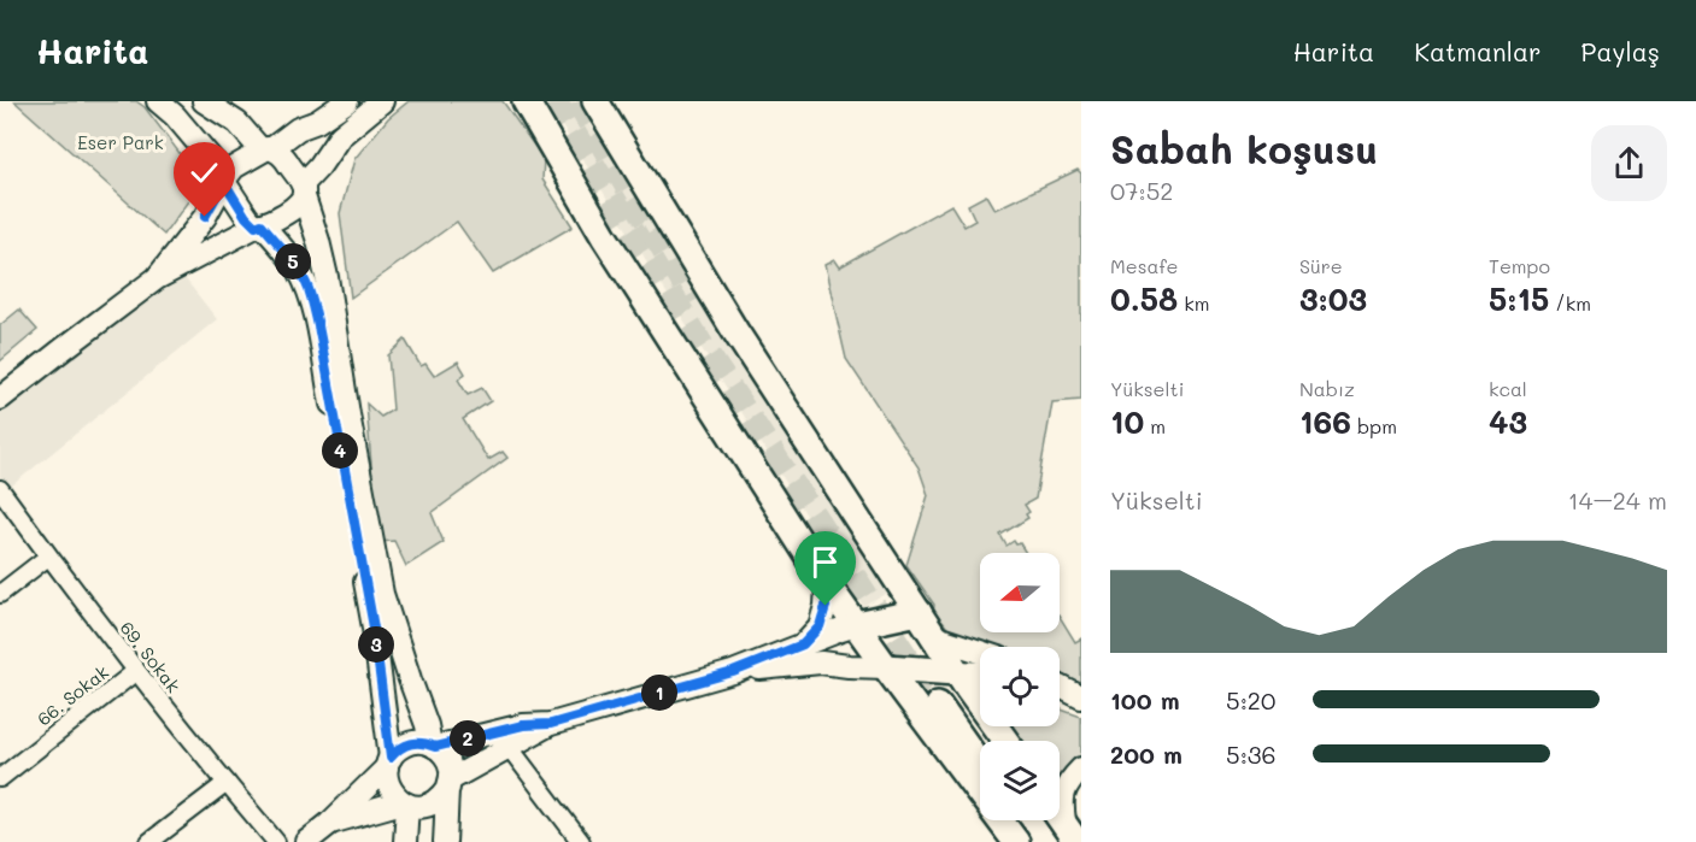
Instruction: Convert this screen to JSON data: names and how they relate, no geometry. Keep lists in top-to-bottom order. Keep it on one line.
{"streets":{"street":["69. Sokak","66. Sokak"]},"crossings":[["69. Sokak","66. Sokak"]],"parks":["Eser Park"],"north":"left","page":{"header":"Harita","nav":["Harita","Katmanlar","Paylaş"],"heading":["Sabah koşusu","07:52"],"stats":[["Mesafe","0.58 km"],["Süre","3:03"],["Tempo","5:15 /km"],["Yükselti","10 m"],["Nabız","166 bpm"],["kcal","43"]],"pins":["5","4","3","1","2"],"chart":["Yükselti","14–24 m"],"list":[{"name":"100 m","note":"5:20"},{"name":"200 m","note":"5:36"}]}}
